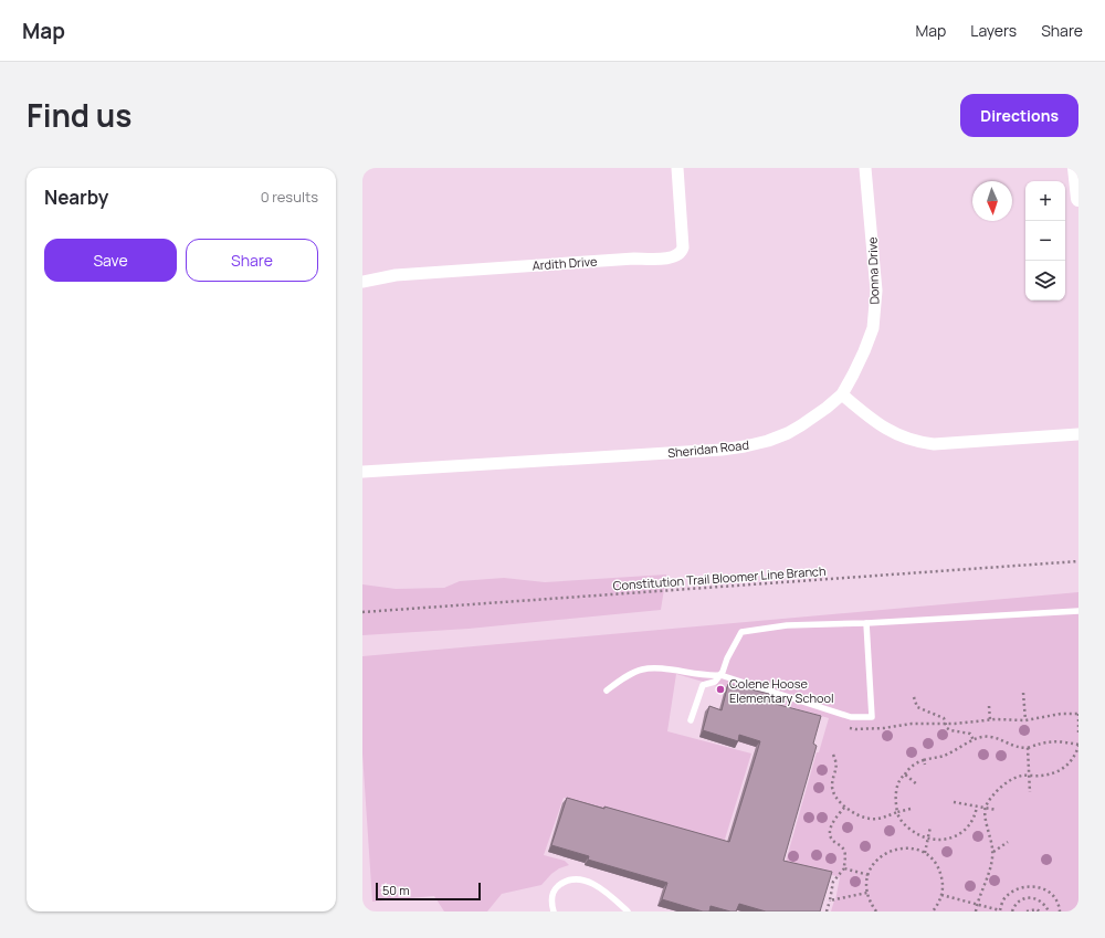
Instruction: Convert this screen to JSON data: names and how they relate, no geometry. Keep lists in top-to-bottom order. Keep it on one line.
{"streets":{"street":["Ardith Drive","Donna Drive","Sheridan Road"],"path":["Constitution Trail Bloomer Line Branch"]},"crossings":[["Donna Drive","Sheridan Road"]],"places":["Colene Hoose Elementary School"],"scale_bar":"50 m","north":"bottom","page":{"header":"Map","nav":["Map","Layers","Share"],"title":"Find us","buttons":["Directions",["Save","Share"]],"heading":["Nearby","0 results"],"map_buttons":["+","−"],"scale":"50 m"}}
